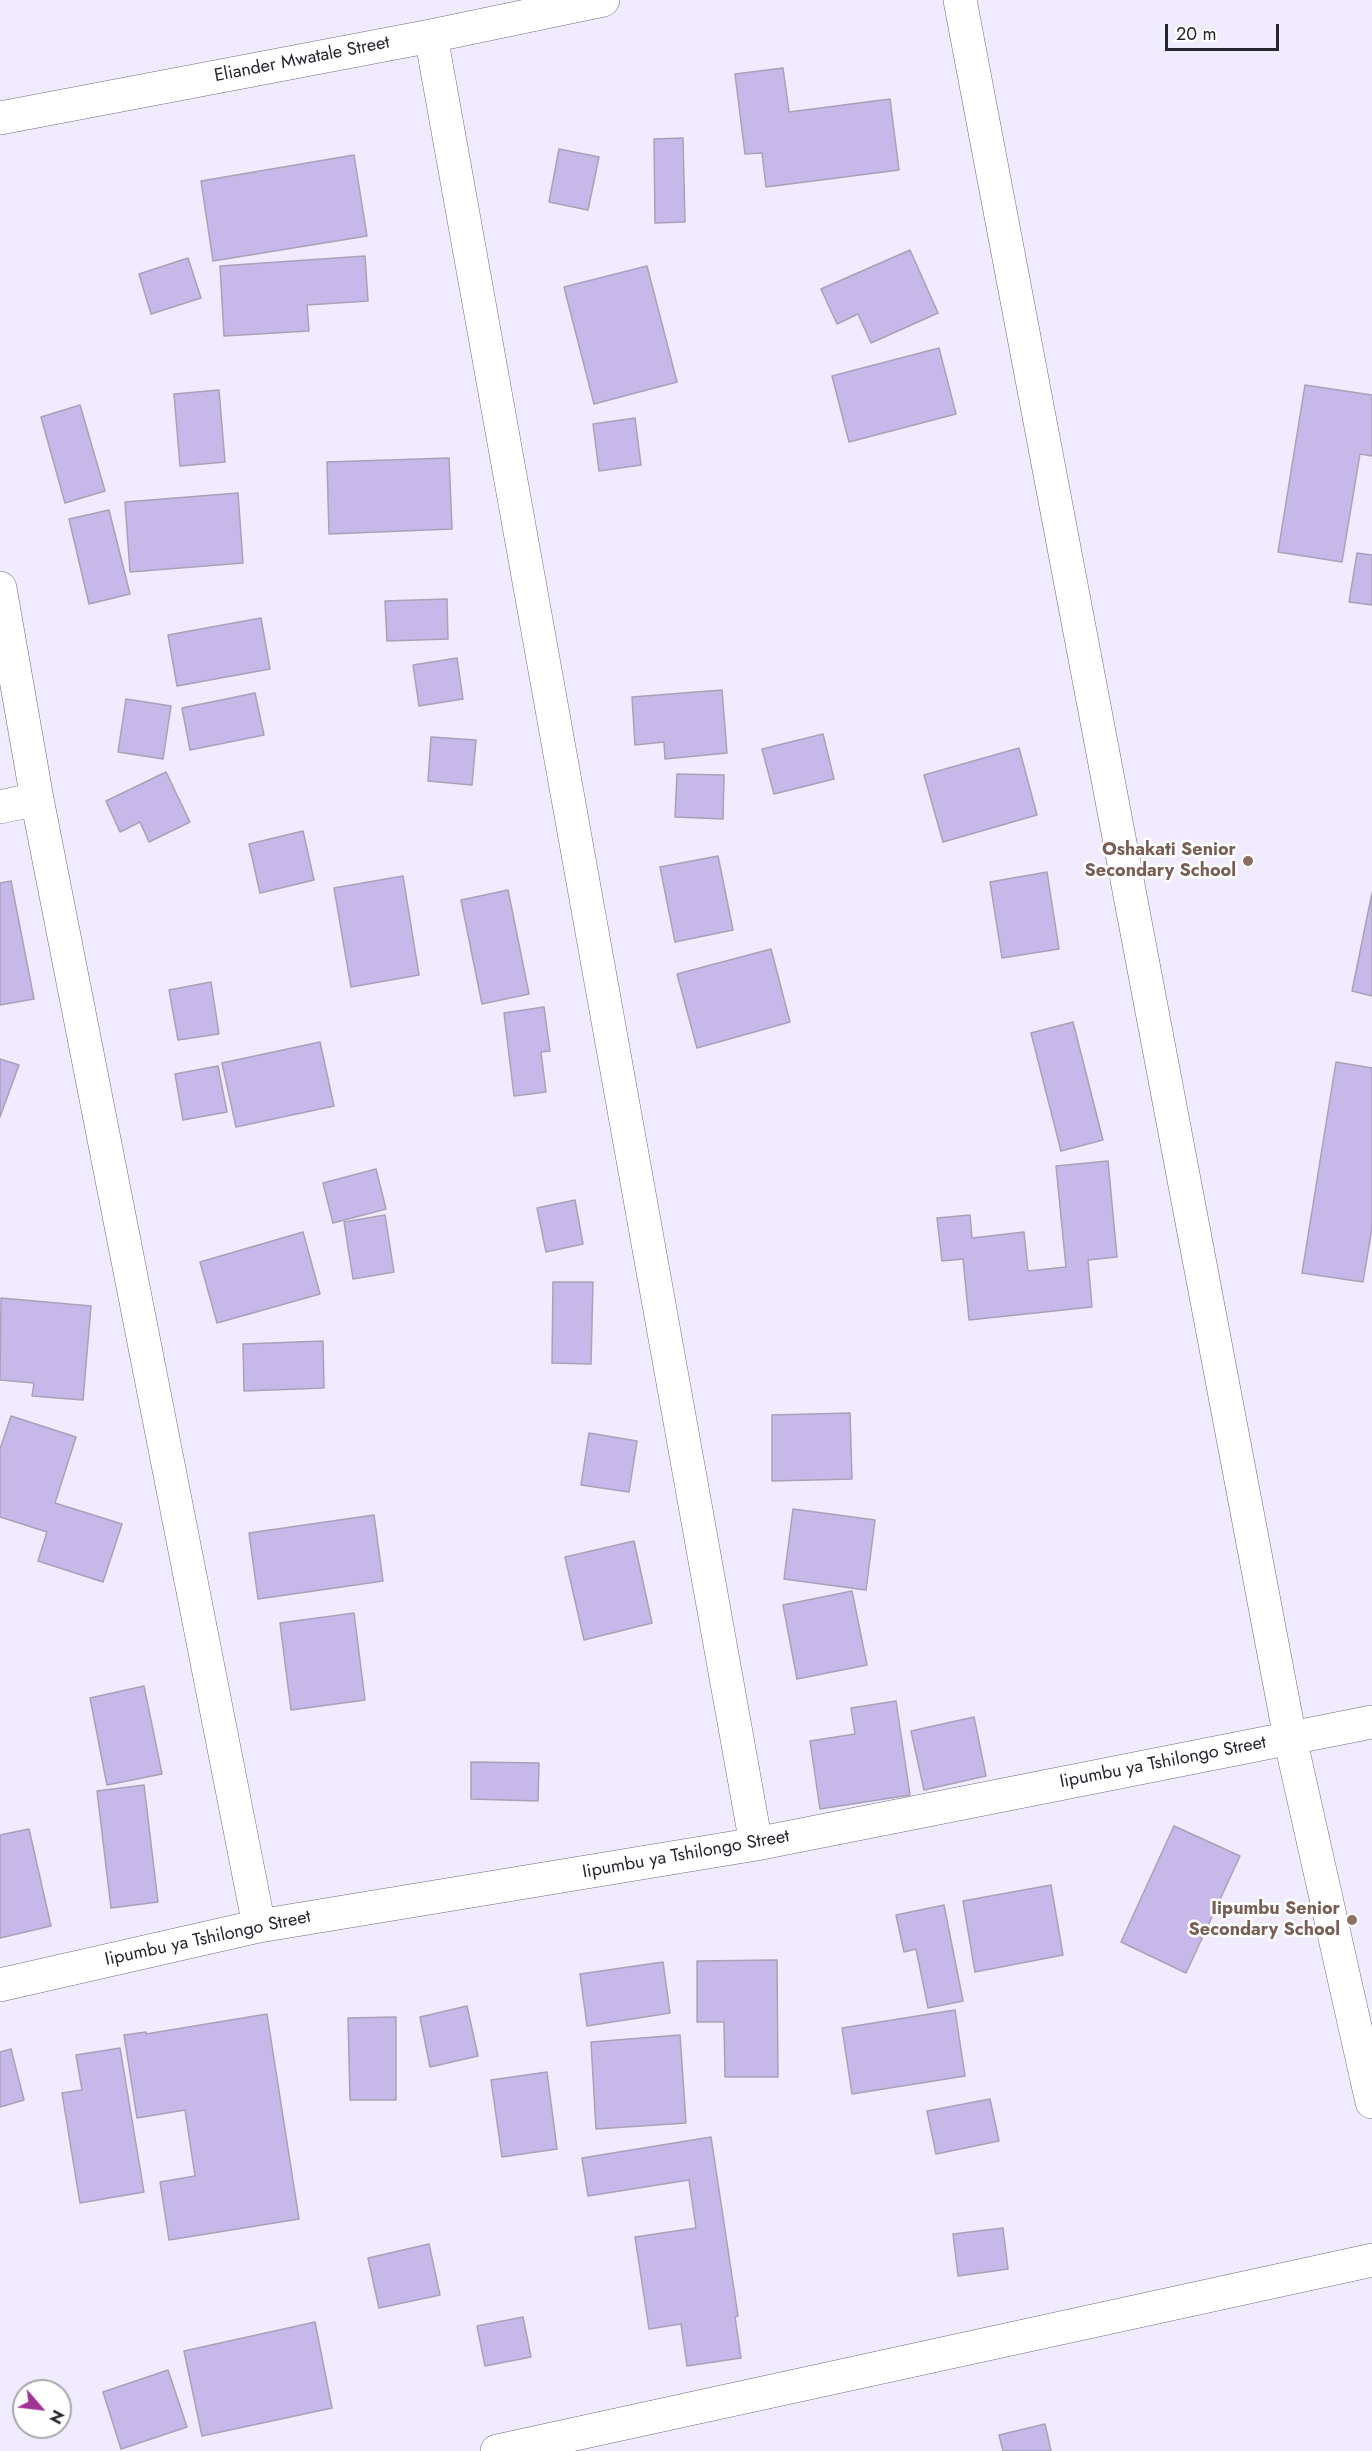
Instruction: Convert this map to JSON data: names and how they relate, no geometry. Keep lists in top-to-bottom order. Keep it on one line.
{"streets":{"street":["Eliander Mwatale Street","Iipumbu ya Tshilongo Street"]},"places":["Oshakati Senior Secondary School","Iipumbu Senior Secondary School"],"scale_bar":"20 m","north":"bottom right"}
